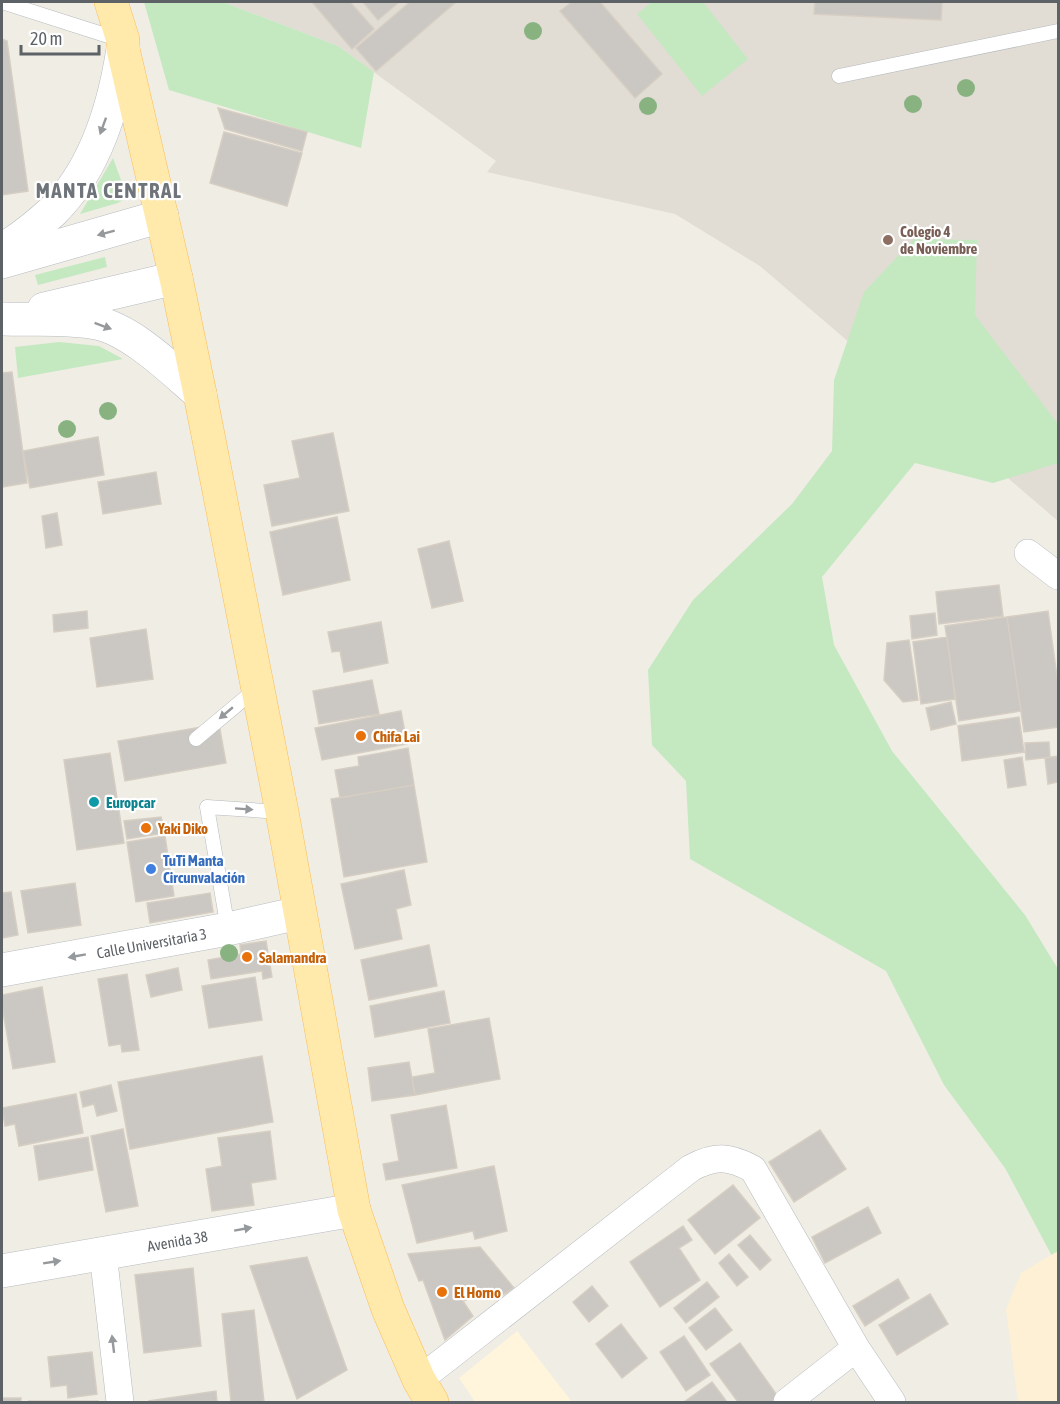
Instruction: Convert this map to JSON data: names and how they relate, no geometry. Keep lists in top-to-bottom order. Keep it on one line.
{"streets":{"main road":["Calle Universitaria 3","Avenida 38"]},"one_way":["Calle Universitaria 3","Avenida 38"],"districts":["MANTA CENTRAL"],"places":["Colegio 4 de Noviembre","Chifa Lai","Europcar","Yaki Diko","TuTi Manta Circunvalación","Salamandra","El Horno"],"scale_bar":"20 m"}
